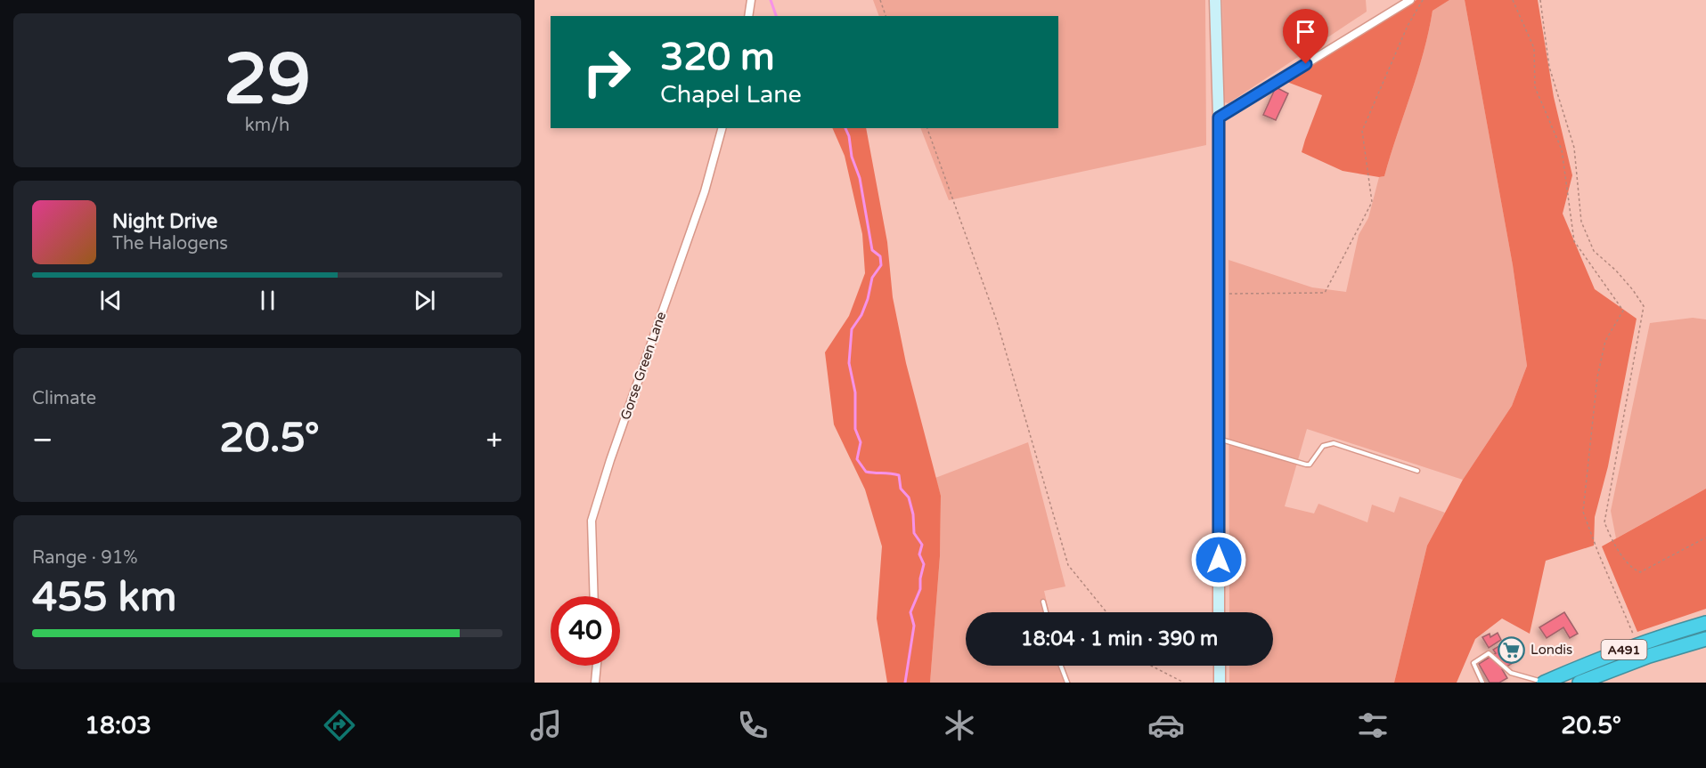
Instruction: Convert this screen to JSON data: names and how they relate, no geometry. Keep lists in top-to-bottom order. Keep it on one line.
{"streets":{"highway":["A491"],"street":["Gorse Green Lane"]},"places":{"supermarket":["Londis"]},"page":{"tile":[["29","km/h"],"Climate",["Range · 91%","455 km"]],"turn":["320 m","Chapel Lane"],"song":["Night Drive","The Halogens"],"heat":["−","20.5°","+"],"limit":"40","trip":"18:04 · 1 min · 390 m","tabs":["18:03","20.5°"]}}
